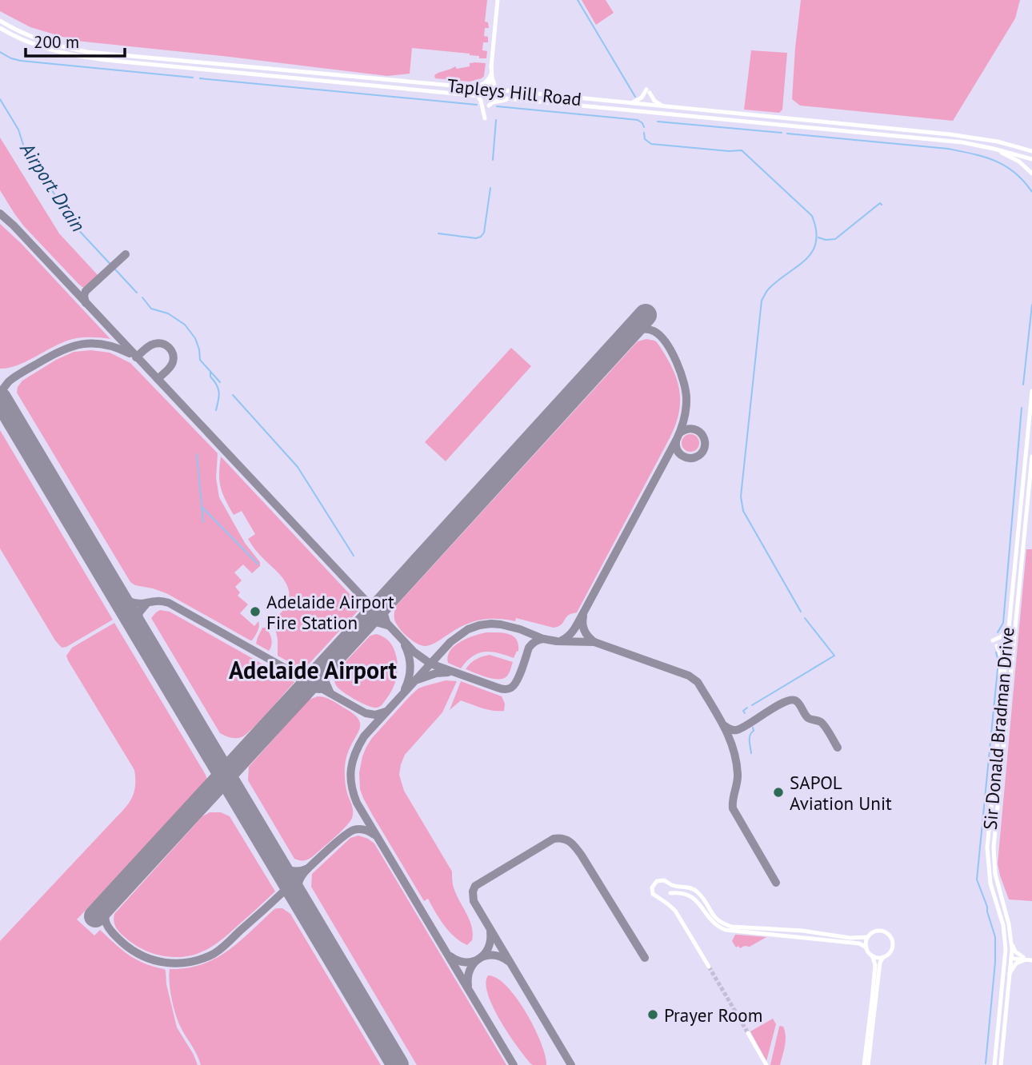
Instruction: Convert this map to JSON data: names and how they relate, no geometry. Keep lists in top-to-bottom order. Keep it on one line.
{"streets":{"main road":["Tapleys Hill Road","Sir Donald Bradman Drive"]},"districts":["Adelaide Airport"],"water":["Airport Drain"],"places":["Adelaide Airport Fire Station","SAPOL Aviation Unit","Prayer Room"],"scale_bar":"200 m"}
